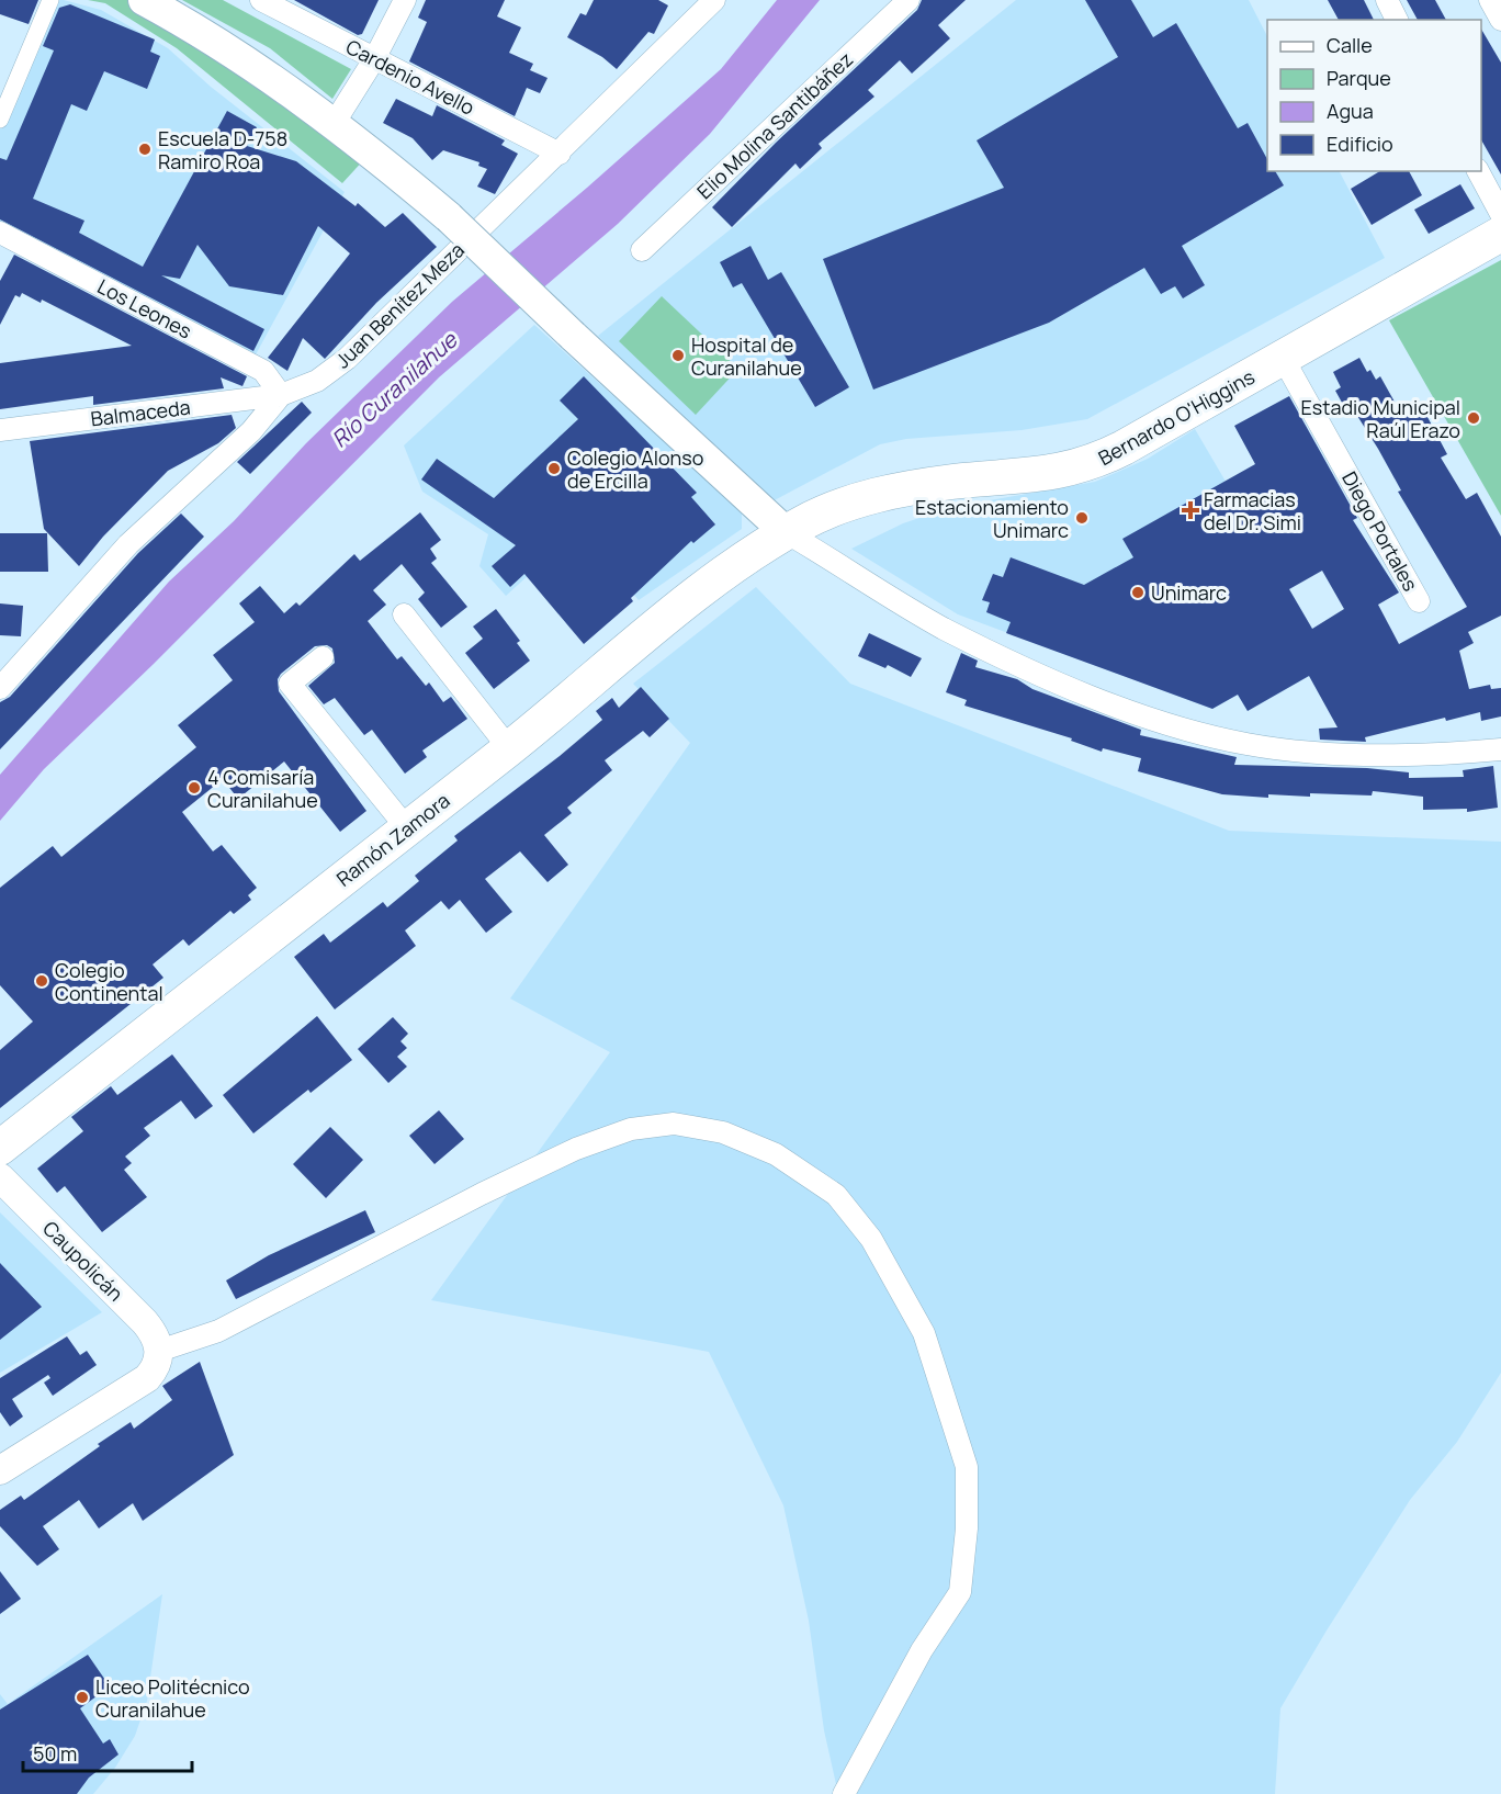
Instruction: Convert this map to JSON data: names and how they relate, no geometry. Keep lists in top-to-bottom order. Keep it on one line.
{"streets":{"main road":["Bernardo O'Higgins","Ramón Zamora"],"street":["Cardenio Avello","Elio Molina Santibáñez","Juan Benítez Meza","Los Leones","Balmaceda","Diego Portales","Caupolicán"]},"crossings":[["Cardenio Avello","Juan Benítez Meza"],["Juan Benítez Meza","Los Leones"],["Juan Benítez Meza","Balmaceda"],["Los Leones","Balmaceda"],["Bernardo O'Higgins","Diego Portales"],["Bernardo O'Higgins","Ramón Zamora"]],"water":["Río Curanilahue"],"places":{"other":["Escuela D-758 Ramiro Roa","Hospital de Curanilahue","Estadio Municipal Raúl Erazo","Colegio Alonso de Ercilla","Estacionamiento Unimarc","Unimarc","4 Comisaría Curanilahue","Colegio Continental","Liceo Politécnico Curanilahue"],"health":["Farmacias del Dr. Simi"]},"legend":["Calle","Parque","Agua","Edificio"],"scale_bar":"50 m"}
